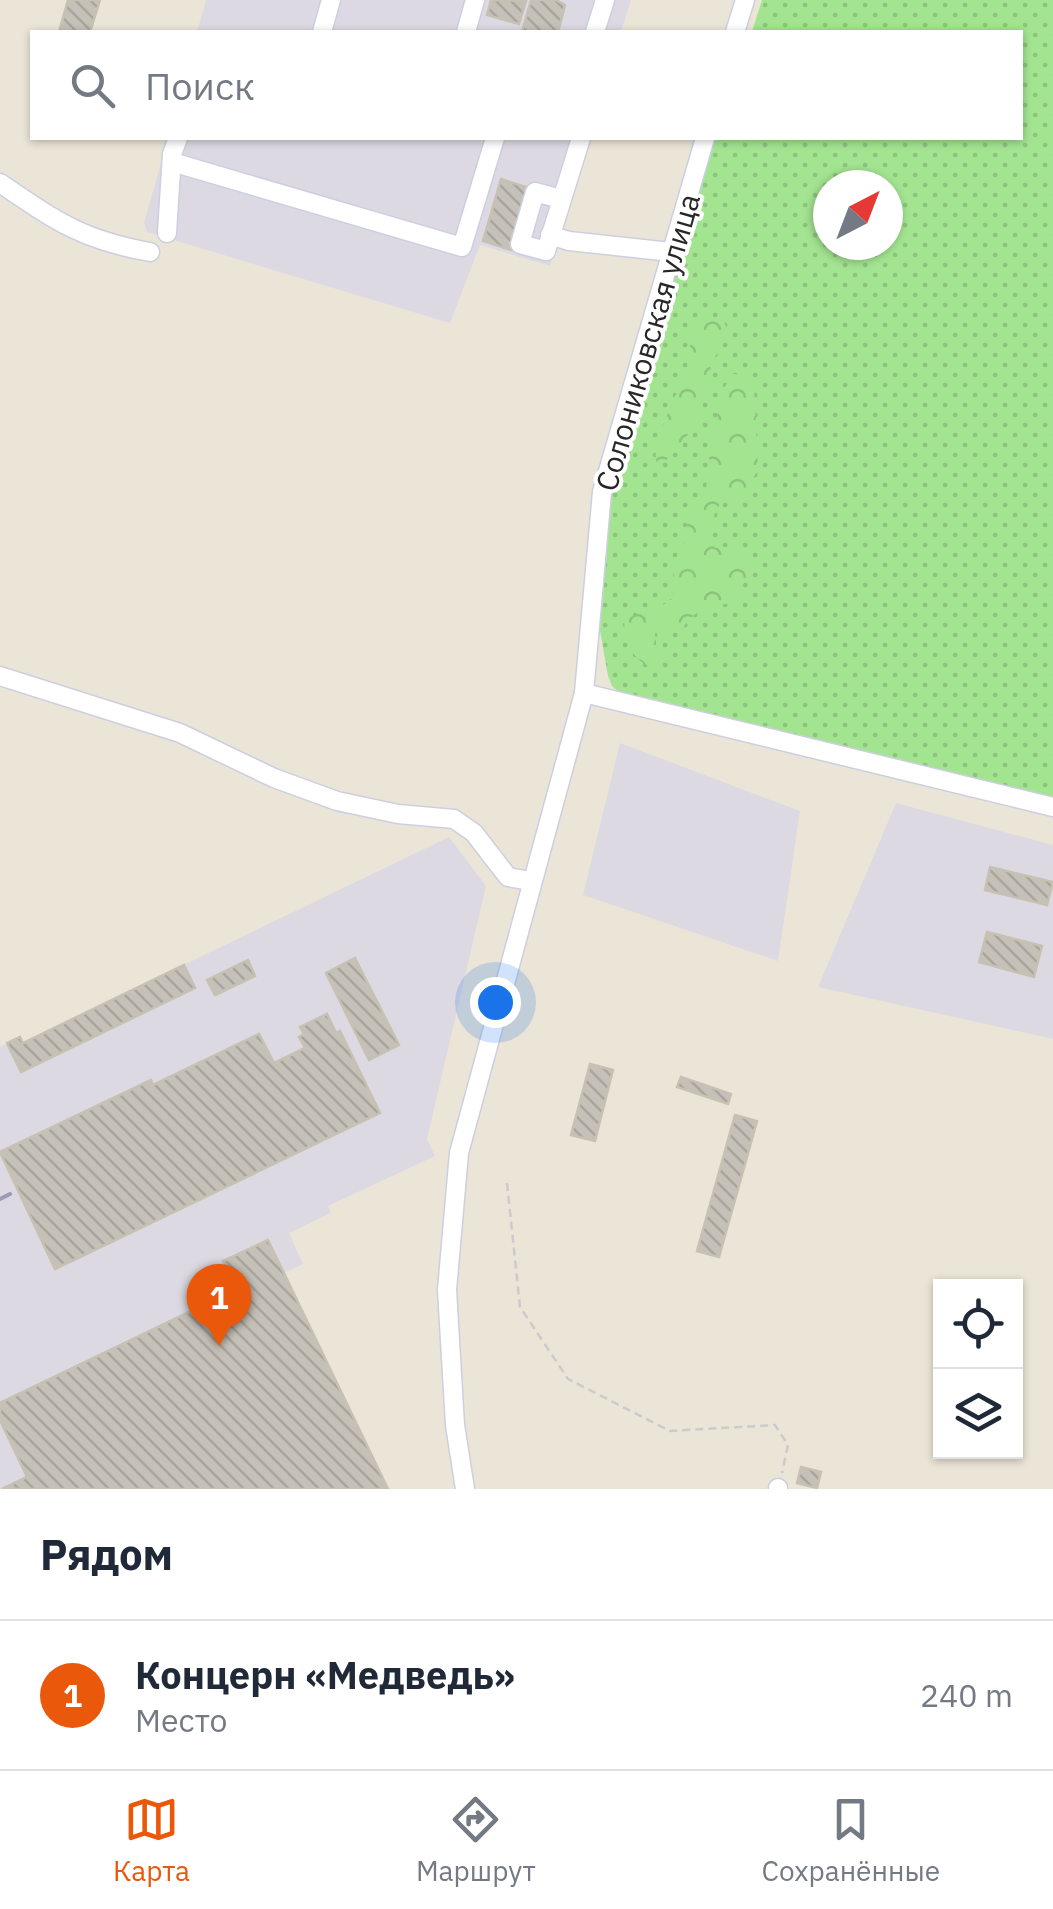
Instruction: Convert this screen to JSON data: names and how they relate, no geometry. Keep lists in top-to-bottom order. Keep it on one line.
{"streets":{"street":["Солониковская улица"]},"north":"top right","page":{"search":"Поиск","pins":"1","heading":"Рядом","list":[{"mark":"1","name":"Концерн «Медведь»","note":"Место","value":"240 m"}],"nav":["Карта","Маршрут","Сохранённые"]}}
